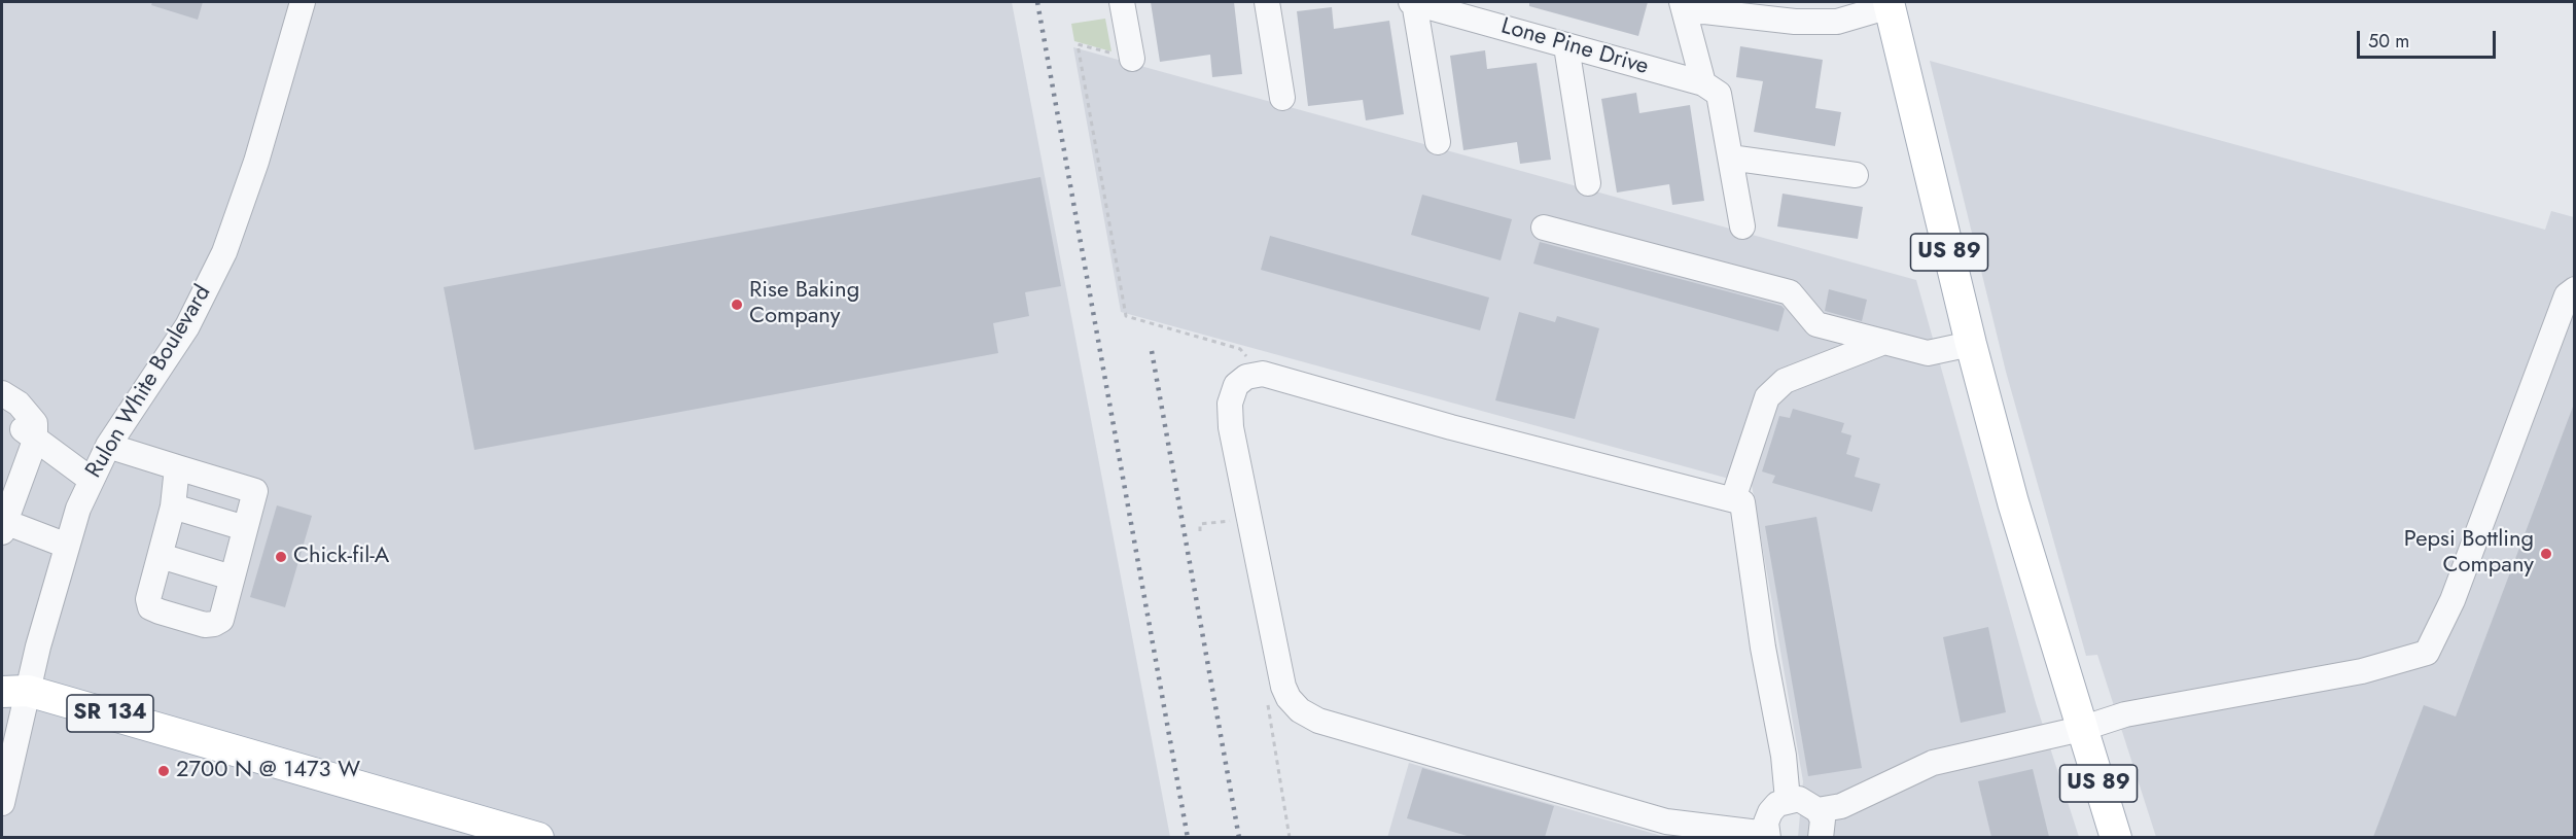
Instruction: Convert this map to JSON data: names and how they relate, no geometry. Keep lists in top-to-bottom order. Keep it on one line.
{"streets":{"main road":["US 89","SR 134"],"street":["Lone Pine Drive","Rulon White Boulevard"]},"crossings":[["Rulon White Boulevard","SR 134"]],"places":["Rise Baking Company","Pepsi Bottling Company","Chick-fil-A","2700 N @ 1473 W"],"scale_bar":"50 m"}
